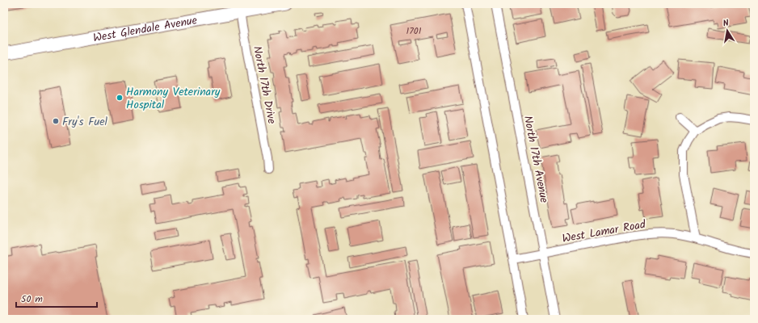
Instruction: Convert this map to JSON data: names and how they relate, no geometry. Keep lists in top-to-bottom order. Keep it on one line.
{"streets":{"main road":["West Glendale Avenue"],"street":["North 17th Drive","North 17th Avenue","West Lamar Road"]},"crossings":[["West Glendale Avenue","North 17th Drive"],["North 17th Avenue","West Lamar Road"]],"places":["Harmony Veterinary Hospital","Fry's Fuel"],"house_numbers":["1701"],"scale_bar":"50 m","north":"top"}
